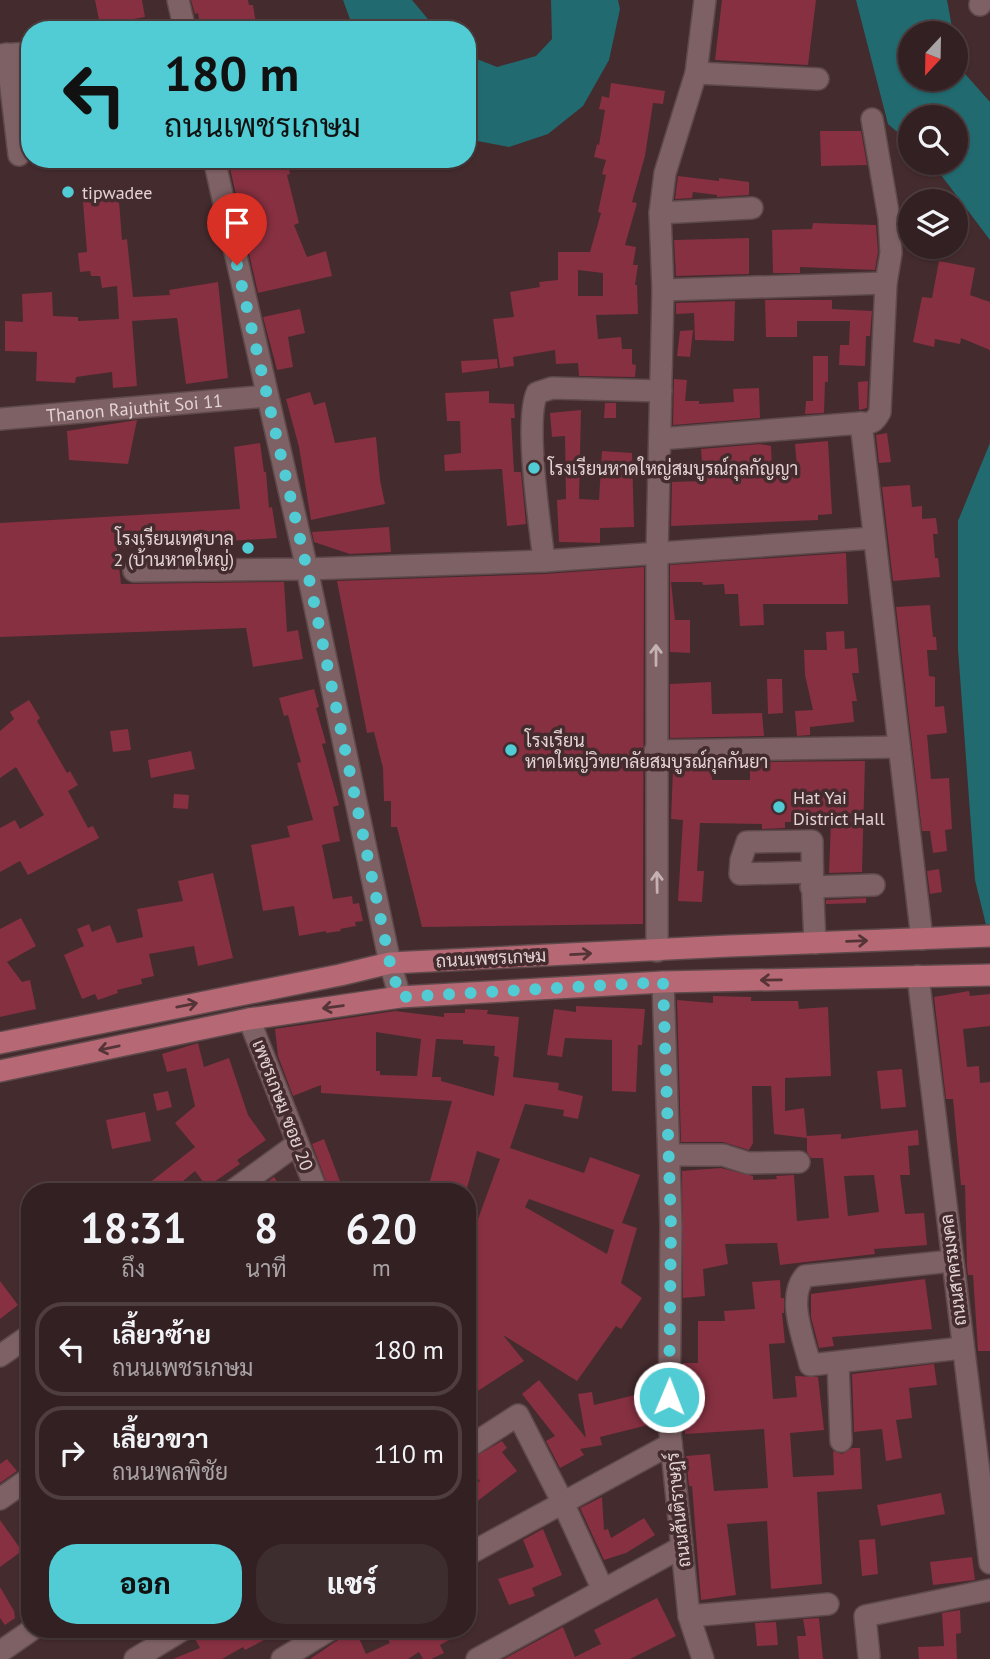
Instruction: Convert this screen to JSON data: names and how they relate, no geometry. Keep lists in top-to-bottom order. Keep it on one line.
{"streets":{"main road":["ถนนเพชรเกษม"],"street":["Thanon Rajuthit Soi 11","เพชรเกษม ซอย 20","ถนนสาครมงคล","ถนนสันติราษฎร์"]},"crossings":[["ถนนเพชรเกษม","เพชรเกษม ซอย 20"],["ถนนเพชรเกษม","ถนนสาครมงคล"],["ถนนเพชรเกษม","ถนนสันติราษฎร์"]],"places":["tipwadee","โรงเรียนหาดใหญ่สมบูรณ์กุลกัญญา","โรงเรียนเทศบาล 2 (บ้านหาดใหญ่)","โรงเรียน หาดใหญ่วิทยาลัยสมบูรณ์กุลกันยา","Hat Yai District Hall"],"north":"bottom","page":{"turn":["180 m","ถนนเพชรเกษม"],"eta":["18:31","ถึง","8","นาที","620","m"],"list":[{"name":"เลี้ยวซ้าย","note":"ถนนเพชรเกษม","value":"180 m"},{"name":"เลี้ยวขวา","note":"ถนนพลพิชัย","value":"110 m"}],"buttons":["ออก","แชร์"]}}
